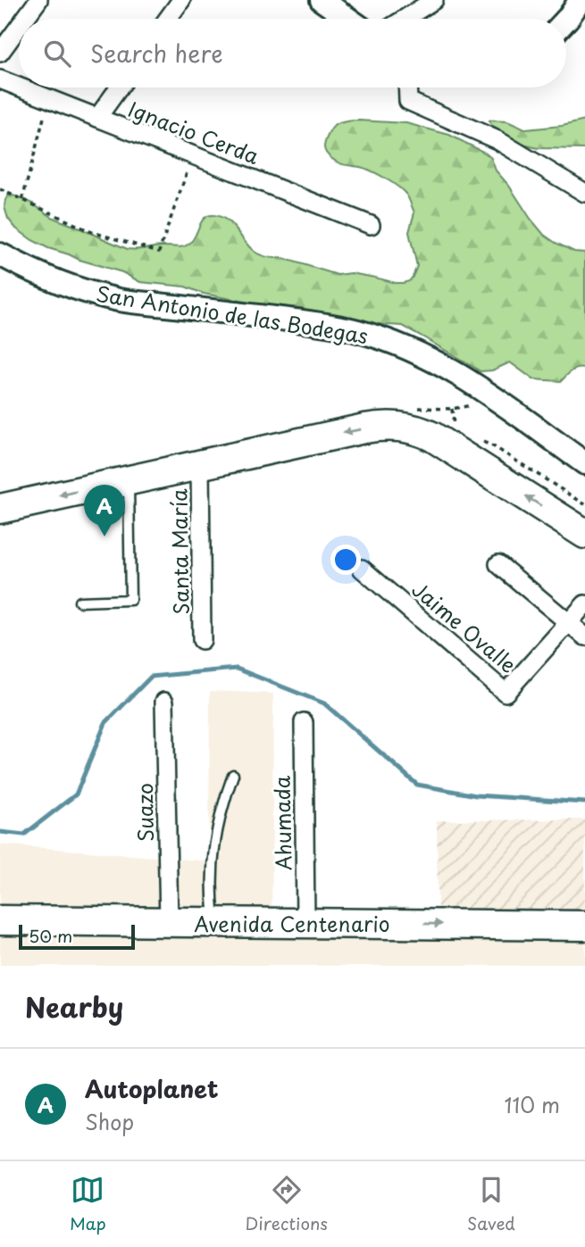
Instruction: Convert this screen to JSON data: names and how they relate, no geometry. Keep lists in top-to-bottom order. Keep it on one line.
{"streets":{"main road":["Avenida Centenario"],"street":["Ignacio Cerda","San Antonio de las Bodegas","Santa María","Jaime Ovalle","Suazo","Ahumada"]},"crossings":[["Suazo","Avenida Centenario"],["Ahumada","Avenida Centenario"]],"one_way":["Avenida Centenario"],"scale_bar":"50 m","page":{"search":"Search here","pins":"A","scale":"50 m","heading":"Nearby","list":[{"mark":"A","name":"Autoplanet","note":"Shop","value":"110 m"}],"nav":["Map","Directions","Saved"]}}
